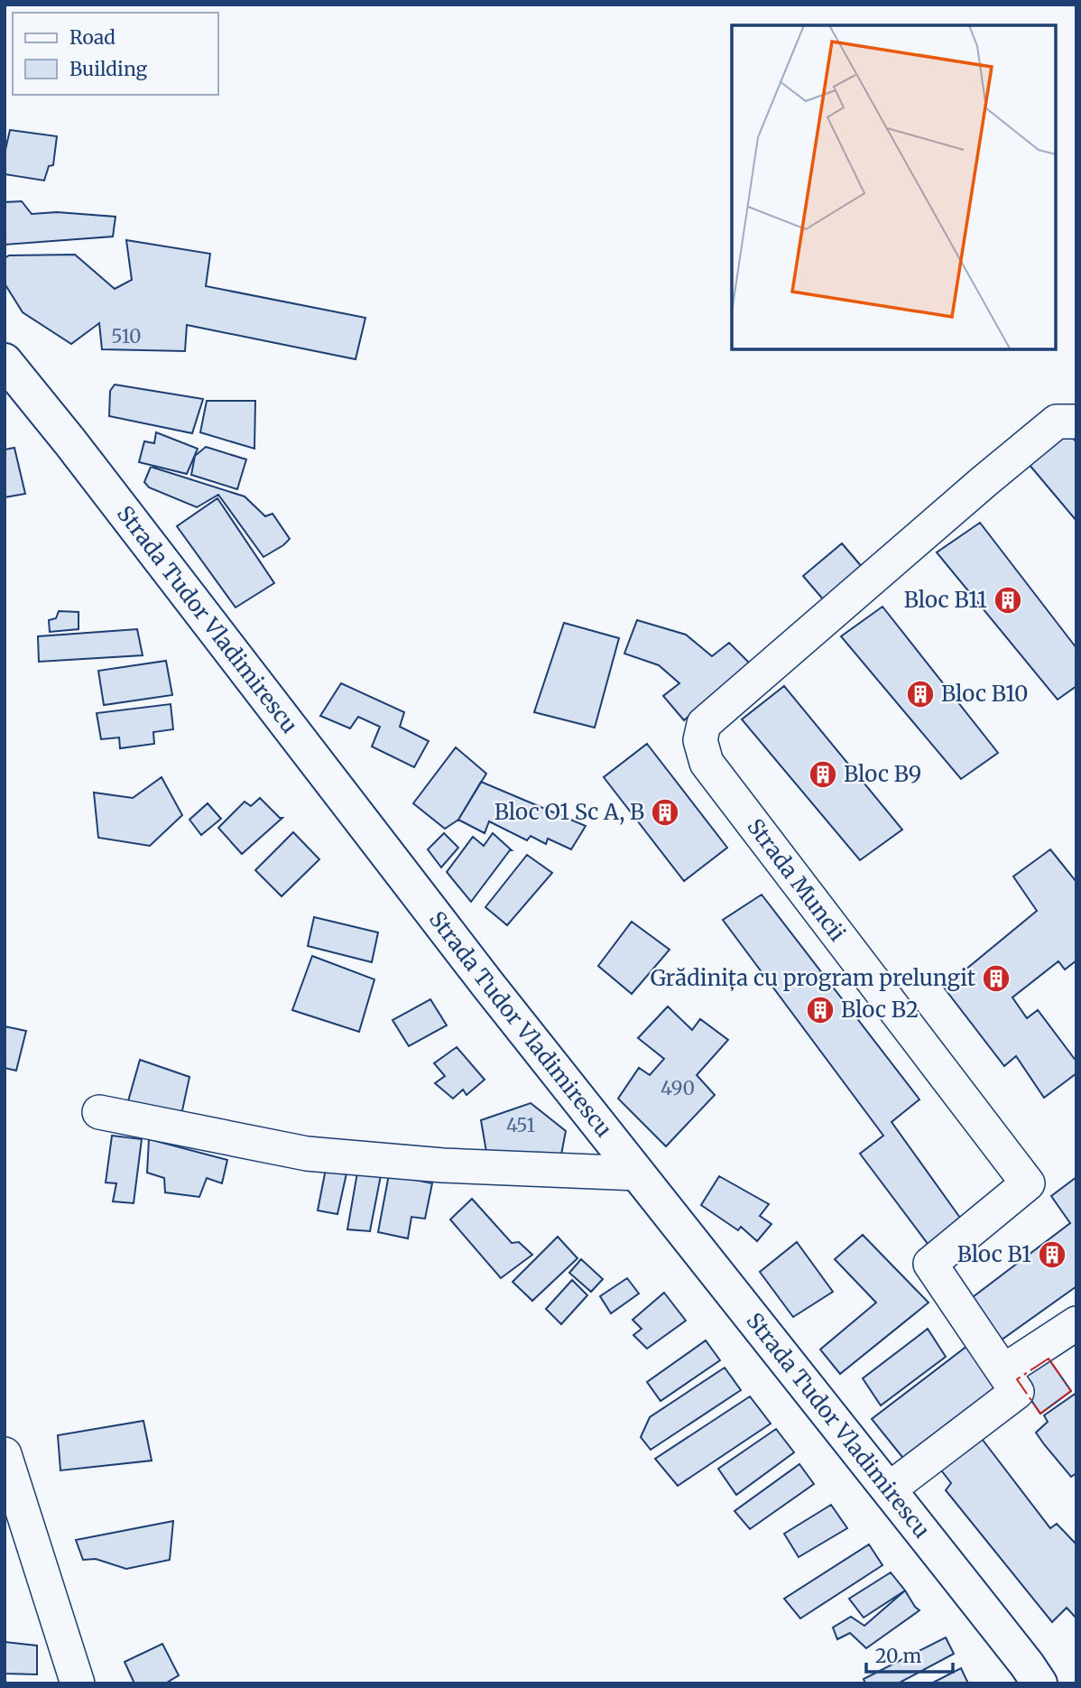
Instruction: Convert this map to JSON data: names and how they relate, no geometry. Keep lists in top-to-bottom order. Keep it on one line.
{"streets":{"main road":["Strada Tudor Vladimirescu"],"street":["Strada Muncii"]},"crossings":[["Strada Tudor Vladimirescu","Strada Muncii"]],"places":{"building":["Bloc B11","Bloc B10","Bloc B9","Bloc O1 Sc A, B","Grădinița cu program prelungit","Bloc B2","Bloc B1"]},"house_numbers":["510","490","451"],"legend":["Road","Building"],"scale_bar":"20 m"}
